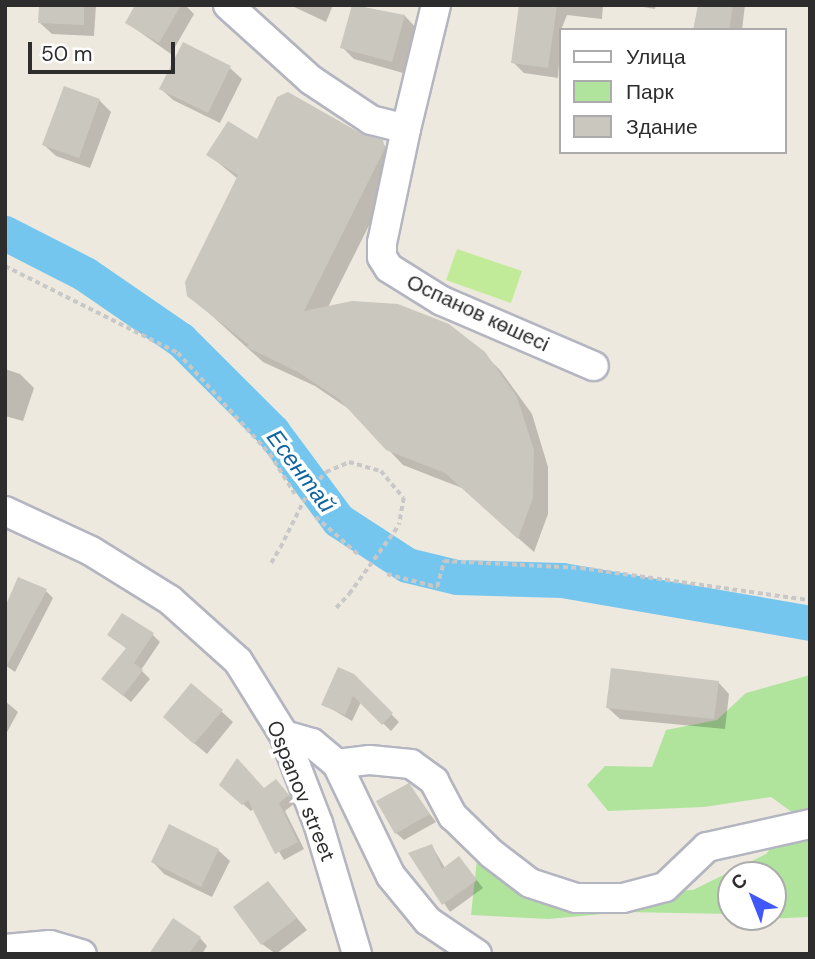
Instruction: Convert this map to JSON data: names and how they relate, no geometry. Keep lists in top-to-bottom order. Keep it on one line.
{"streets":{"street":["Оспанов көшесі","Ospanov street"]},"water":["Есентай"],"legend":["Улица","Парк","Здание"],"scale_bar":"50 m","north":"top left"}
